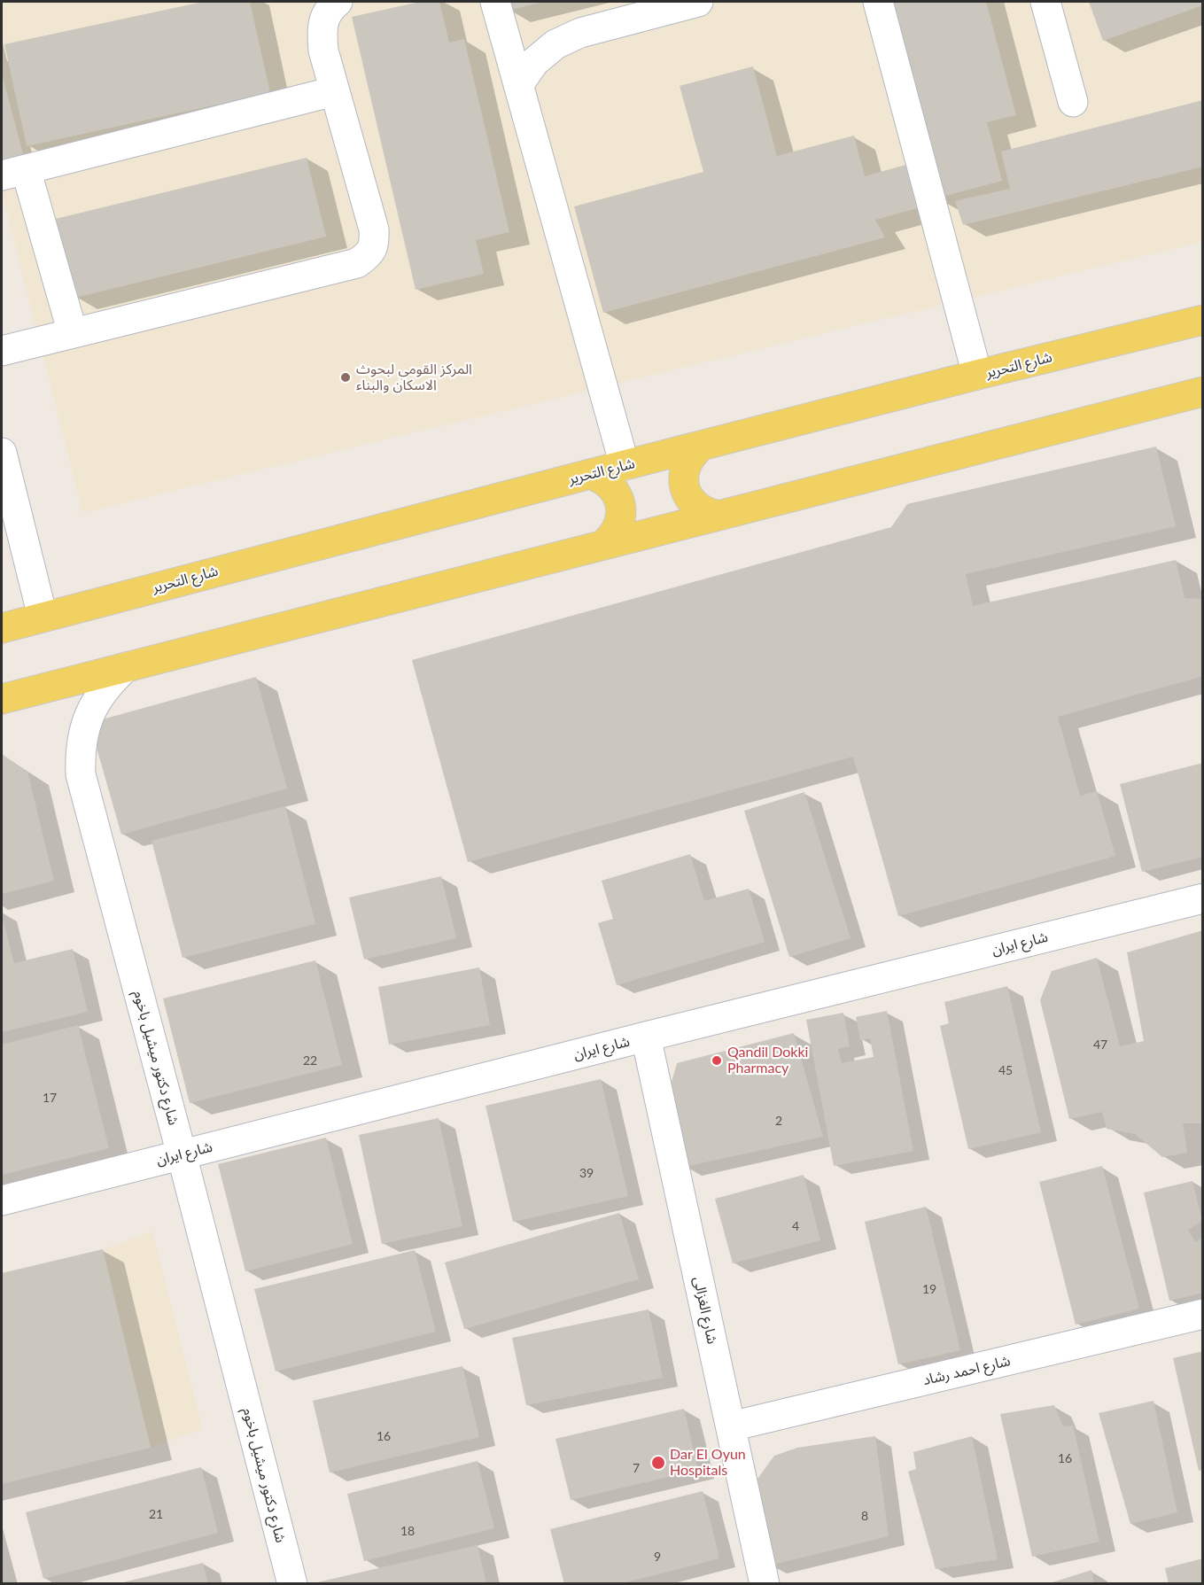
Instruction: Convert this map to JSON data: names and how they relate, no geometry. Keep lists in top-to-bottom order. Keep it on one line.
{"streets":{"main road":["شارع التحرير"],"street":["شارع ايران","شارع دكتور ميشيل باخوم","شارع الغزالى","شارع احمد رشاد"]},"crossings":[["شارع ايران","شارع دكتور ميشيل باخوم"],["شارع ايران","شارع الغزالى"],["شارع الغزالى","شارع احمد رشاد"]],"places":["المركز القومي لبحوث الاسكان والبناء","Qandil Dokki Pharmacy","Dar El Oyun Hospitals"],"house_numbers":["47","22","45","17","2","39","4","19","16","16","7","21","8","18","9"]}
